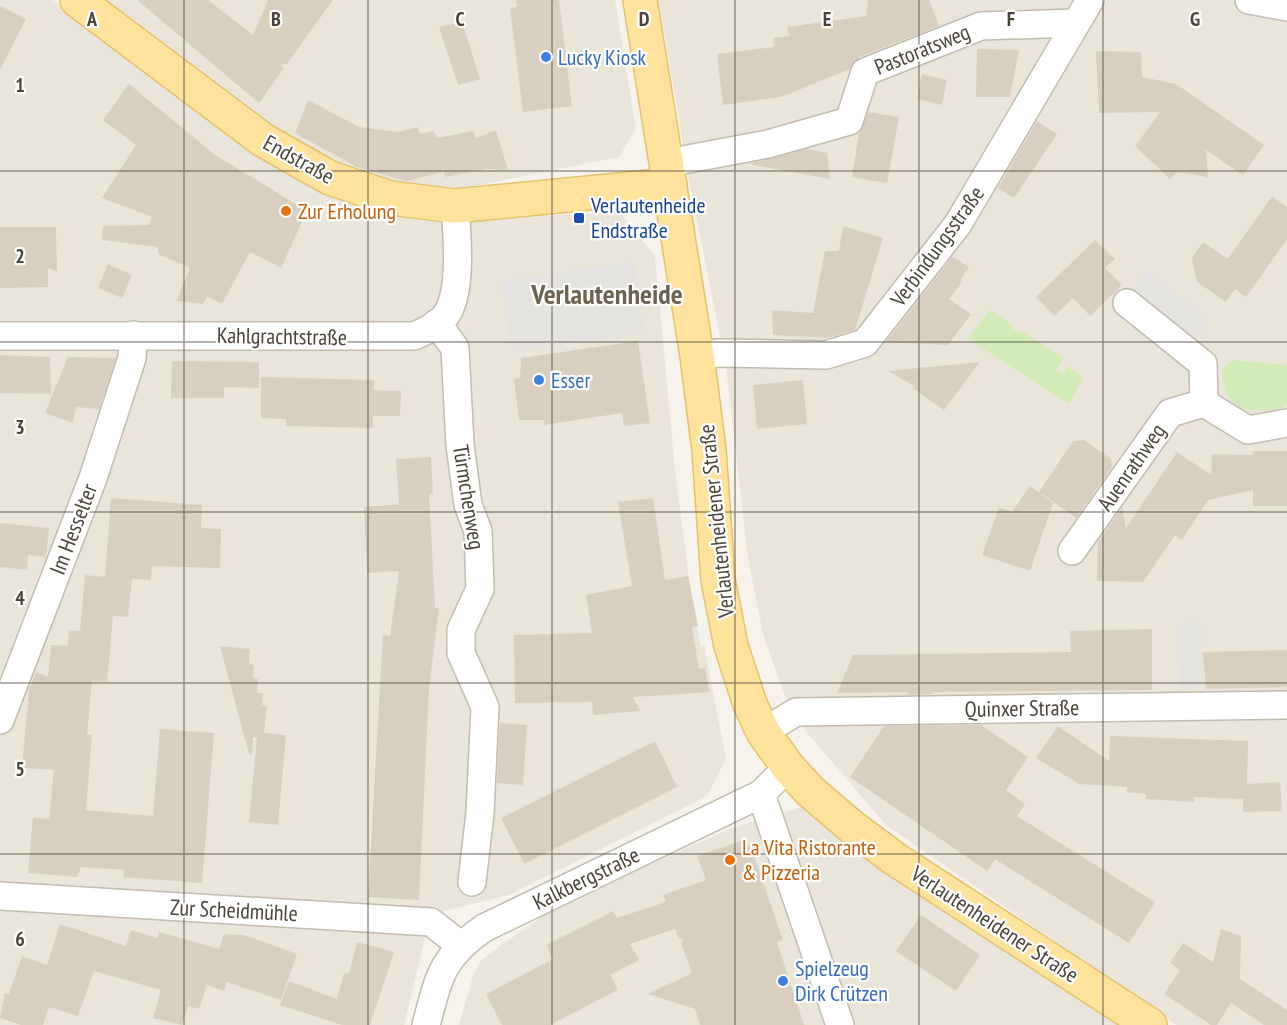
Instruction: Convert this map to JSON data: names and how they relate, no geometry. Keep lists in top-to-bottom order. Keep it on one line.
{"streets":{"main road":["Endstraße","Verlautenheidener Straße"],"street":["Pastoratsweg","Verbindungsstraße","Kahlgrachtstraße","Auenrathweg","Türmchenweg","Im Hesselter","Quinxer Straße","Kalkbergstraße","Zur Scheidmühle"]},"crossings":[["Pastoratsweg","Endstraße"],["Pastoratsweg","Verbindungsstraße"],["Pastoratsweg","Verlautenheidener Straße"],["Endstraße","Verlautenheidener Straße"],["Verbindungsstraße","Verlautenheidener Straße"],["Kahlgrachtstraße","Türmchenweg"],["Kahlgrachtstraße","Im Hesselter"],["Verlautenheidener Straße","Quinxer Straße"],["Verlautenheidener Straße","Kalkbergstraße"],["Kalkbergstraße","Zur Scheidmühle"]],"districts":["Verlautenheide"],"places":{"other":["Lucky Kiosk","Zur Erholung","Esser","La Vita Ristorante & Pizzeria","Spielzeug Dirk Crützen"],"transit":["Verlautenheide Endstraße"]},"grid":{"columns":["A","B","C","D","E","F","G"],"rows":["1","2","3","4","5","6"]}}
